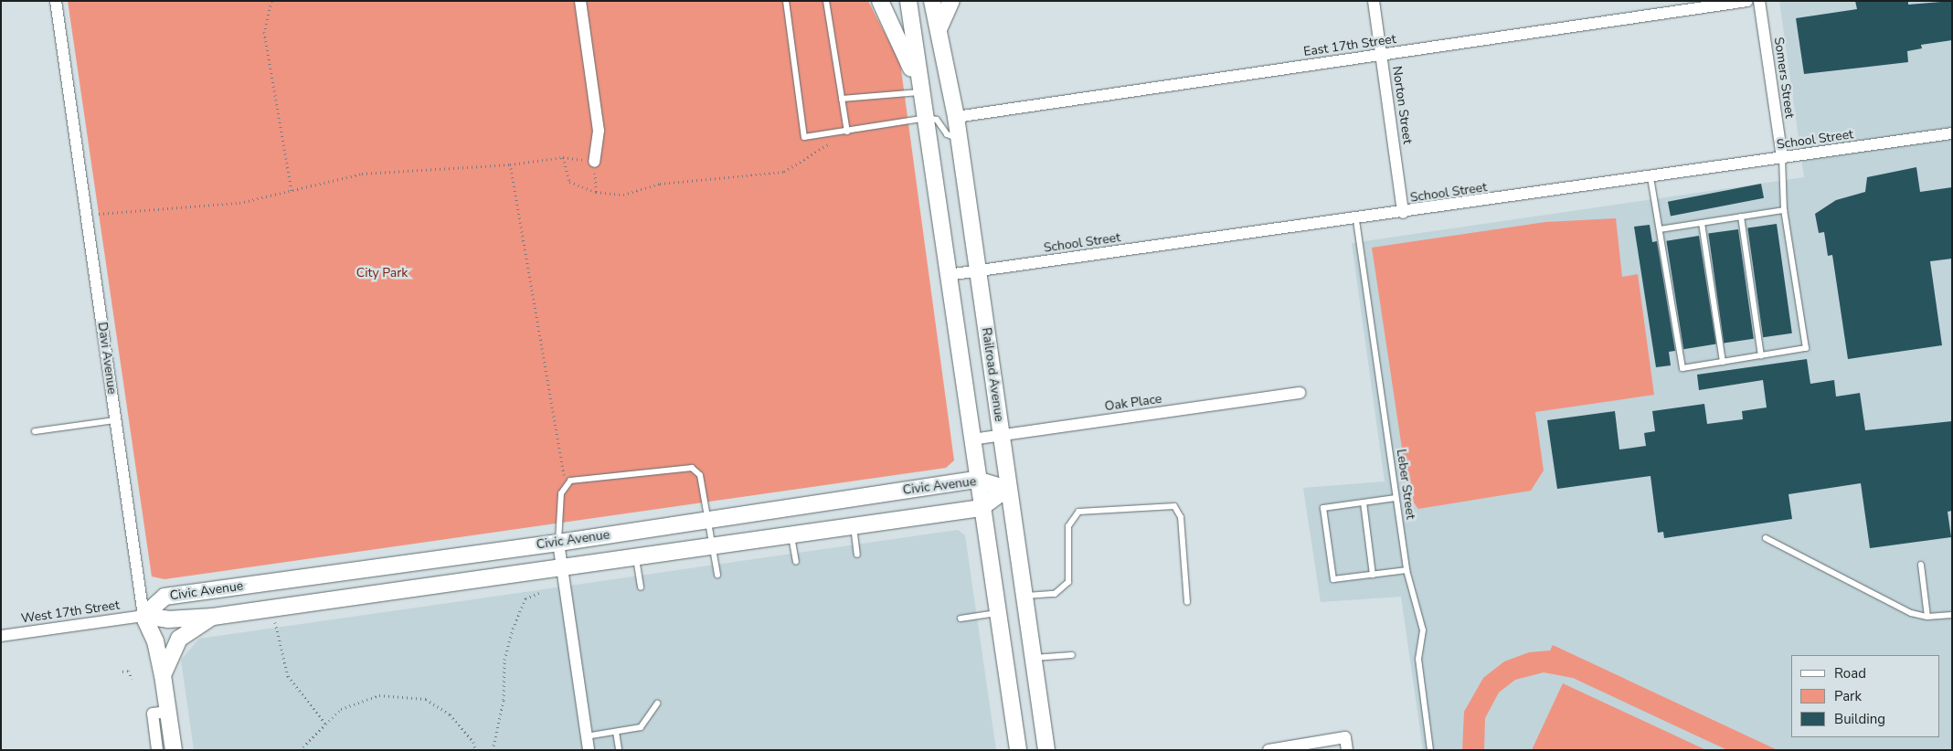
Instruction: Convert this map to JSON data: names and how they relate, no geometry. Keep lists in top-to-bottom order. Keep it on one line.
{"streets":{"street":["East 17th Street","Somers Street","Norton Street","School Street","Davi Avenue","Railroad Avenue","Oak Place","Civic Avenue","West 17th Street"],"lane":["Leber Street"]},"crossings":[["East 17th Street","Norton Street"],["East 17th Street","Railroad Avenue"],["Somers Street","School Street"],["Norton Street","School Street"],["School Street","Railroad Avenue"],["School Street","Leber Street"],["Davi Avenue","Civic Avenue"],["Davi Avenue","West 17th Street"],["Railroad Avenue","Oak Place"],["Railroad Avenue","Civic Avenue"],["Civic Avenue","West 17th Street"]],"parks":["City Park"],"legend":["Road","Park","Building"]}
